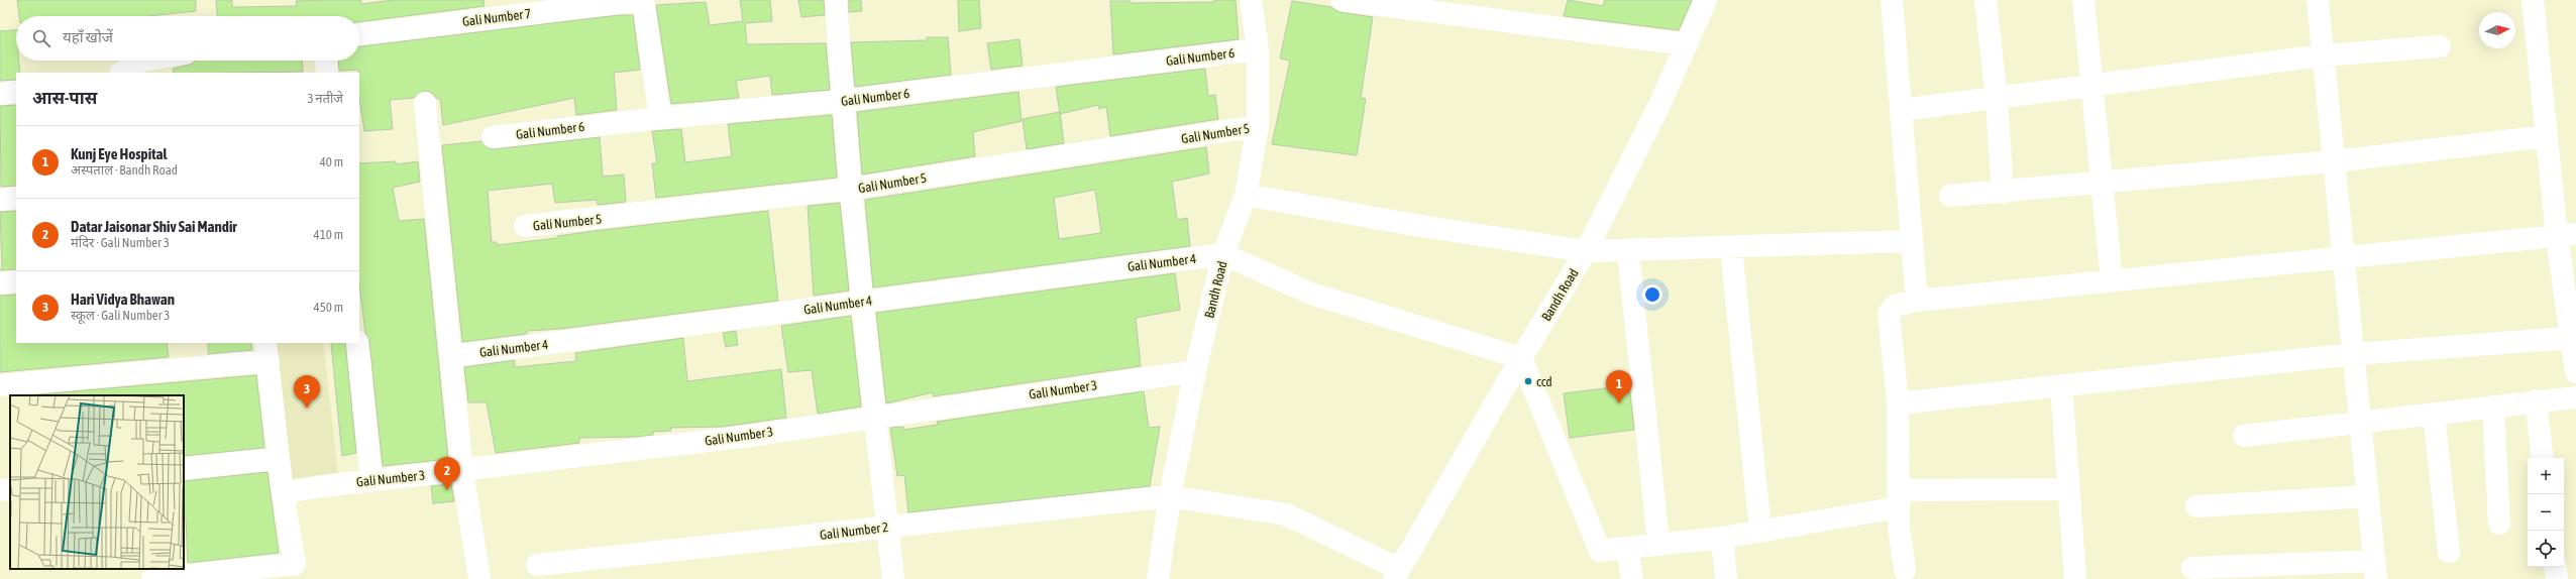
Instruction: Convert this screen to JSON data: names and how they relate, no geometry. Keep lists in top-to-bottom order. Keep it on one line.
{"streets":{"street":["Gali Number 7","Gali Number 6","Gali Number 5","Gali Number 4","Bandh Road","Gali Number 3","Gali Number 2"]},"crossings":[["Gali Number 6","Bandh Road"],["Gali Number 5","Bandh Road"],["Gali Number 4","Bandh Road"],["Bandh Road","Gali Number 3"],["Bandh Road","Gali Number 2"]],"places":["ccd"],"north":"right","page":{"search":"यहाँ खोजें","heading":["आस-पास","3 नतीजे"],"list":[{"mark":"1","name":"Kunj Eye Hospital","note":"अस्पताल · Bandh Road","value":"40 m"},{"mark":"2","name":"Datar Jaisonar Shiv Sai Mandir","note":"मंदिर · Gali Number 3","value":"410 m"},{"mark":"3","name":"Hari Vidya Bhawan","note":"स्कूल · Gali Number 3","value":"450 m"}],"pins":["1","3","2"],"map_buttons":["+","−"]}}
